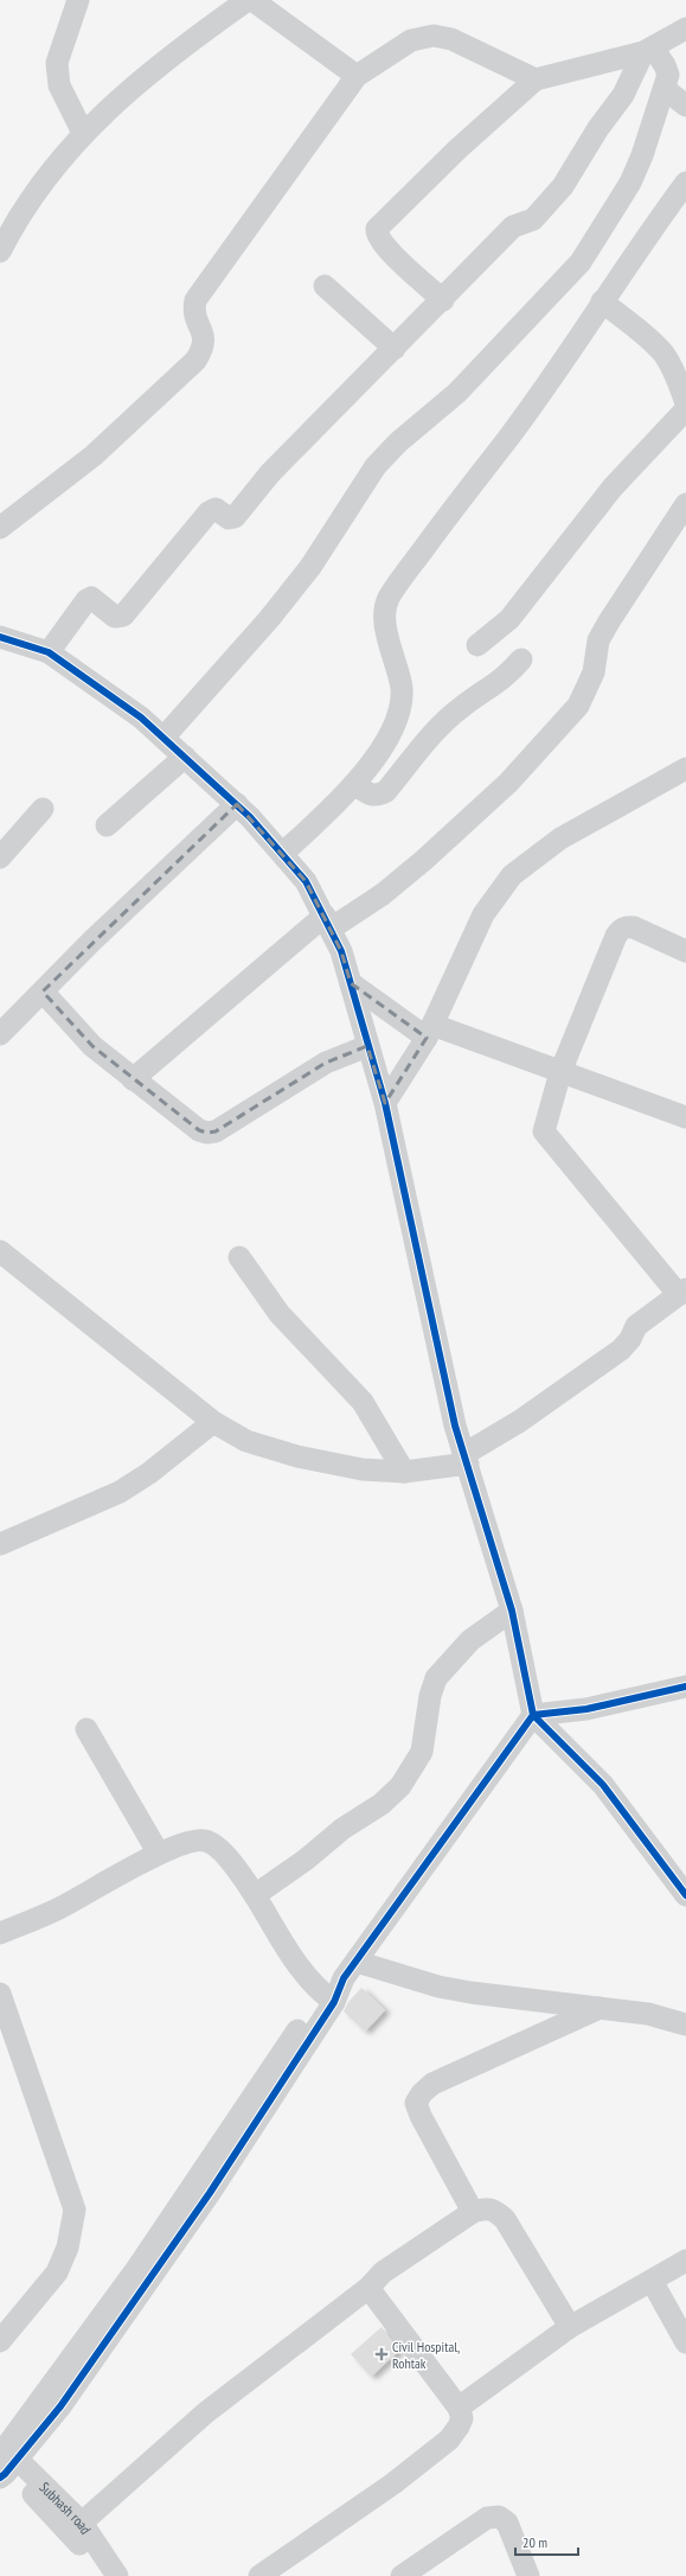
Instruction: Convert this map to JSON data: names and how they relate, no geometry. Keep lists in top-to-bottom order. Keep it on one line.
{"streets":{"street":["Subhash road"]},"places":{"health":["Civil Hospital, Rohtak"]},"scale_bar":"20 m"}
